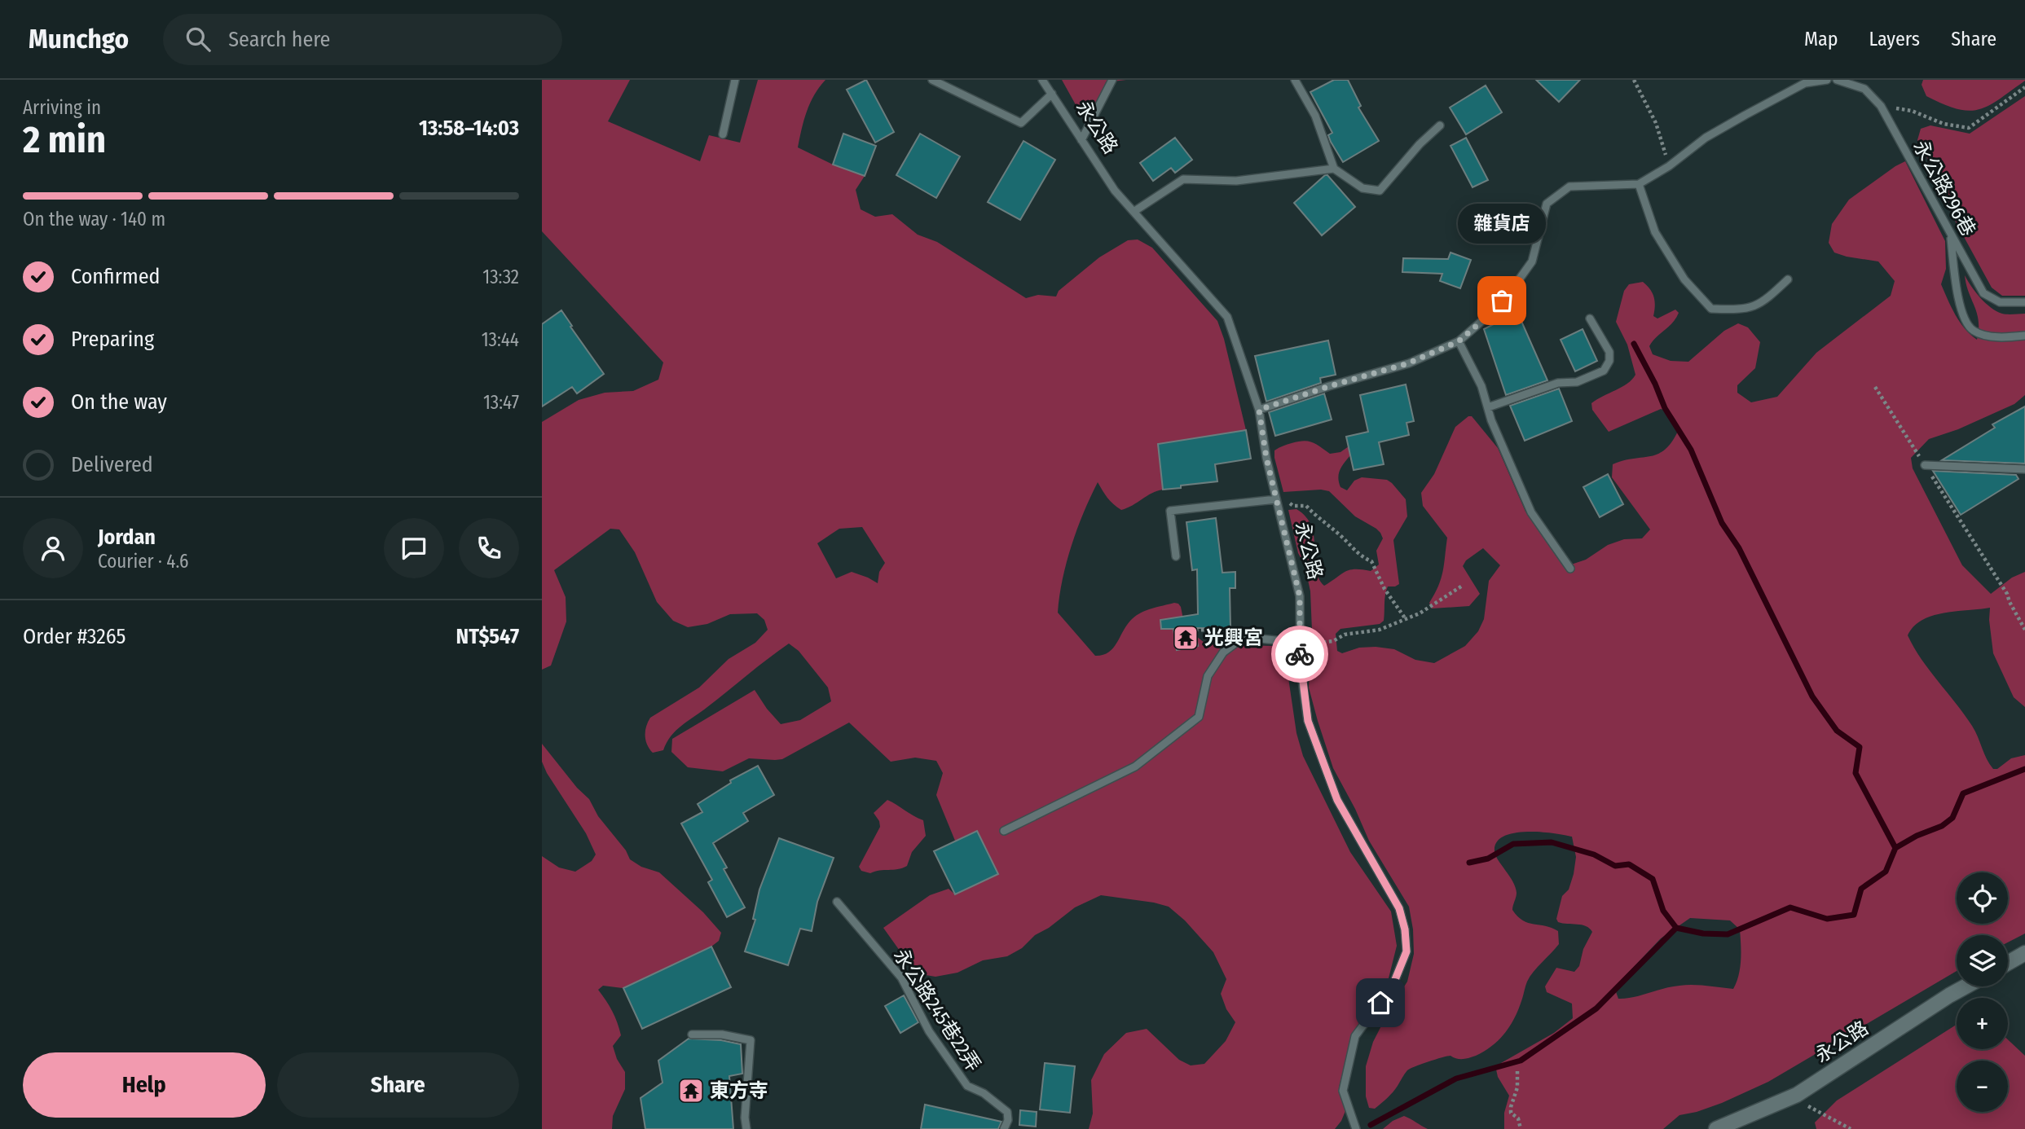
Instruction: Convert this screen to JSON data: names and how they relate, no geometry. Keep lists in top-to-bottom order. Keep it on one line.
{"streets":{"street":["永公路"],"lane":["永公路296巷","永公路245巷22弄"]},"places":{"other":["雜貨店"],"temple":["光興宮","東方寺"]},"page":{"header":"Munchgo","search":"Search here","nav":["Map","Layers","Share"],"heading":["2 min","Arriving in","13:58–14:03"],"panel":["Jordan","Courier · 4.6","Order #3265","NT$547"],"bar":"On the way · 140 m","bubble":"雜貨店","list":[["Confirmed","13:32"],["Preparing","13:44"],["On the way","13:47"],"Delivered"],"map_buttons":["+","−"],"buttons":["Help","Share"]}}
